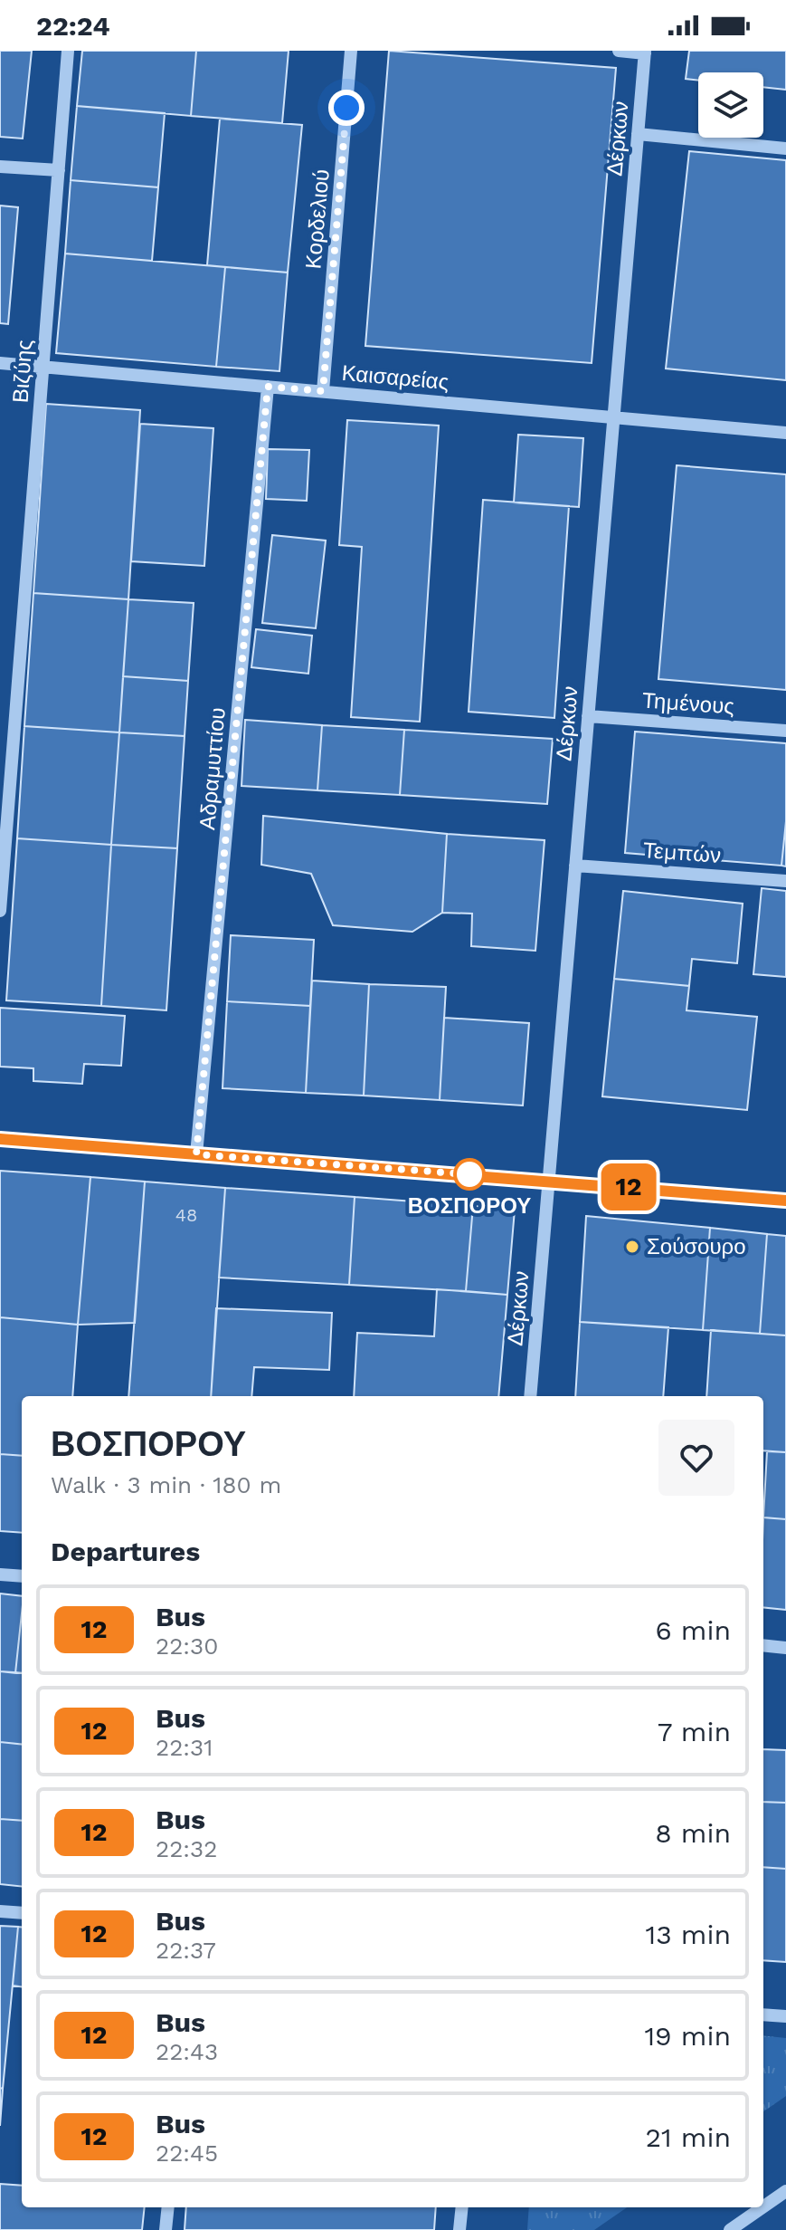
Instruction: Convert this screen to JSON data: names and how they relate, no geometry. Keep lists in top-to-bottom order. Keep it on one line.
{"streets":{"street":["Δέρκων","Κορδελιού","Βιζύης","Καισαρείας","Τημένους","Αδραμυττίου","Τεμπών"]},"crossings":[["Δέρκων","Καισαρείας"],["Δέρκων","Τημένους"],["Δέρκων","Τεμπών"],["Κορδελιού","Καισαρείας"],["Βιζύης","Καισαρείας"],["Καισαρείας","Αδραμυττίου"]],"places":["ΒΟΣΠΟΡΟΥ","Σούσουρο"],"lines":["bus line 12"],"house_numbers":["48"],"page":{"status":"22:24","on_map":"12","heading":[["ΒΟΣΠΟΡΟΥ","Walk · 3 min · 180 m"],"Departures"],"list":[{"mark":"12","name":"Bus","note":"22:30","value":"6 min"},{"mark":"12","name":"Bus","note":"22:31","value":"7 min"},{"mark":"12","name":"Bus","note":"22:32","value":"8 min"},{"mark":"12","name":"Bus","note":"22:37","value":"13 min"},{"mark":"12","name":"Bus","note":"22:43","value":"19 min"},{"mark":"12","name":"Bus","note":"22:45","value":"21 min"}]}}
